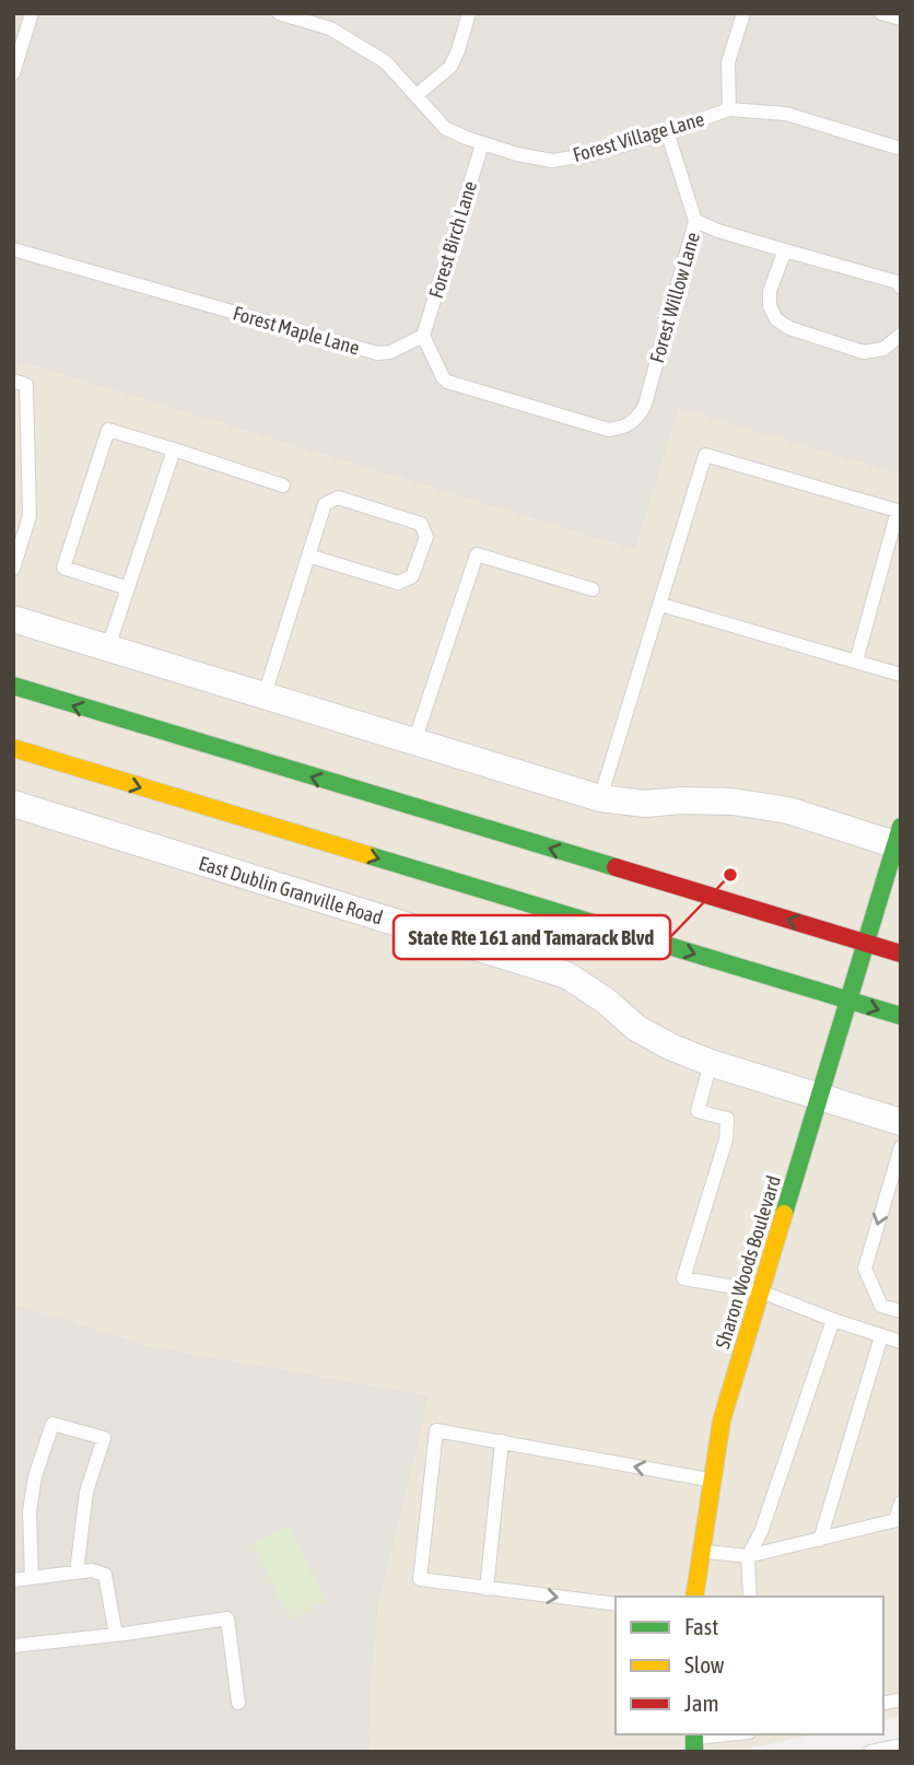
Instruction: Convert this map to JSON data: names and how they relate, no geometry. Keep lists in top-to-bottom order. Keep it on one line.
{"streets":{"main road":["Sharon Woods Boulevard"],"street":["East Dublin Granville Road"],"lane":["Forest Village Lane","Forest Birch Lane","Forest Willow Lane","Forest Maple Lane"]},"crossings":[["Forest Village Lane","Forest Birch Lane"],["Forest Village Lane","Forest Willow Lane"],["Forest Birch Lane","Forest Willow Lane"],["Forest Birch Lane","Forest Maple Lane"],["Forest Willow Lane","Forest Maple Lane"],["East Dublin Granville Road","Sharon Woods Boulevard"]],"places":["State Rte 161 and Tamarack Blvd"],"legend":["Fast","Slow","Jam"]}
